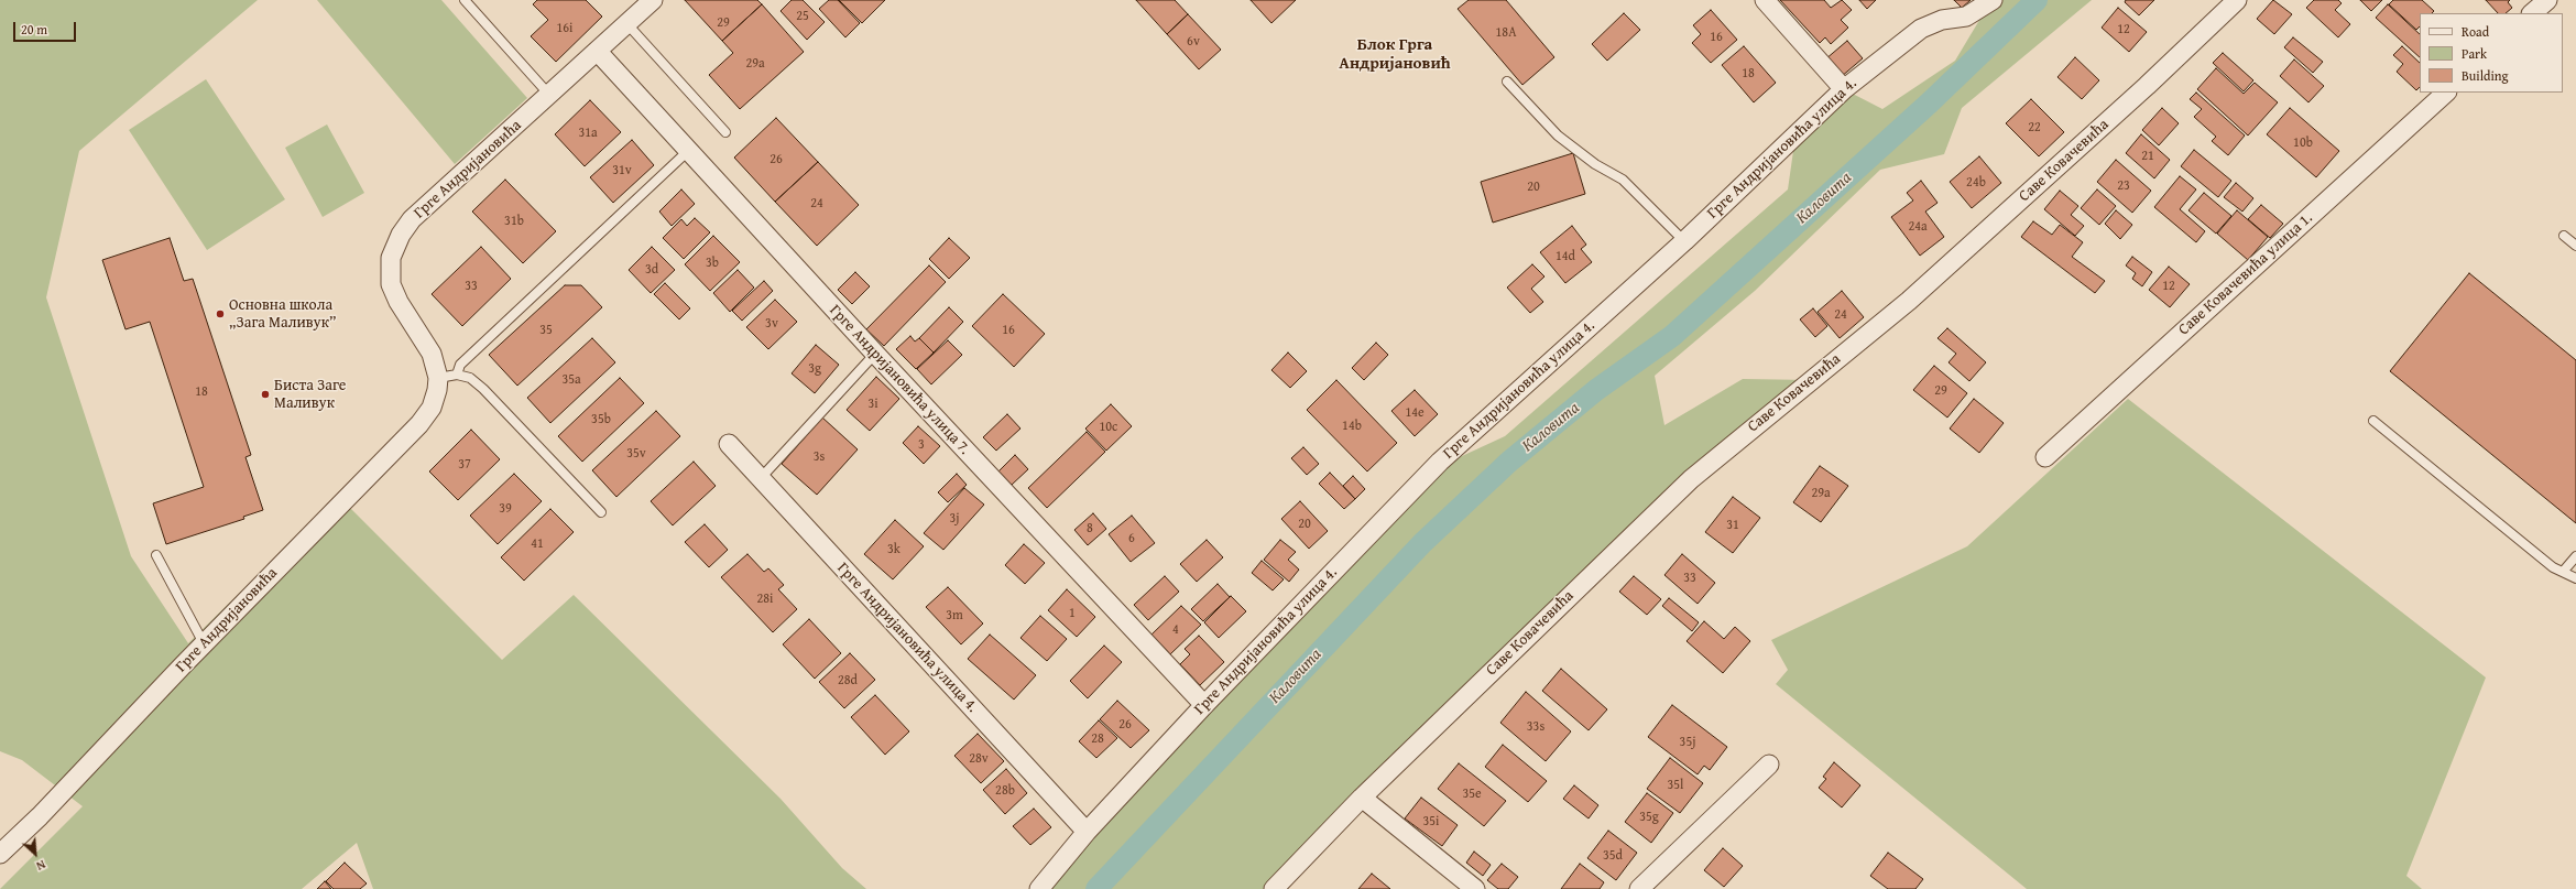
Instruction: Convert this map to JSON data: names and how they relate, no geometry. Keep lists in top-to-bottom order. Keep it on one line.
{"streets":{"street":["Грге Андријановића улица 4.","Саве Ковачевића","Грге Андријановића","Саве Ковачевића улица 1.","Грге Андријановића улица 7."]},"crossings":[["Грге Андријановића улица 4.","Грге Андријановића улица 7."],["Грге Андријановића","Грге Андријановића улица 7."]],"districts":["Блок Грга Андријановић"],"water":["Каловита"],"places":["Основна школа „Зага Маливук”","Биста Заге Маливук"],"house_numbers":["25","29","16i","12","18A","16","6v","29a","18","22","31a","10b","21","26","31v","24b","23","20","24","31b","24a","14d","3b","3d","33","12","24","3v","35","16","3g","35a","29","18","3i","14e","35b","14b","10c","3","35v","3s","37","29a","39","3j","20","31","8","6","41","3k","33","28i","1","3m","4","28d","26","33s","28","35j","28v","35l","28b","35e","35g","35i","35d"],"legend":["Road","Park","Building"],"scale_bar":"20 m","north":"bottom right"}
